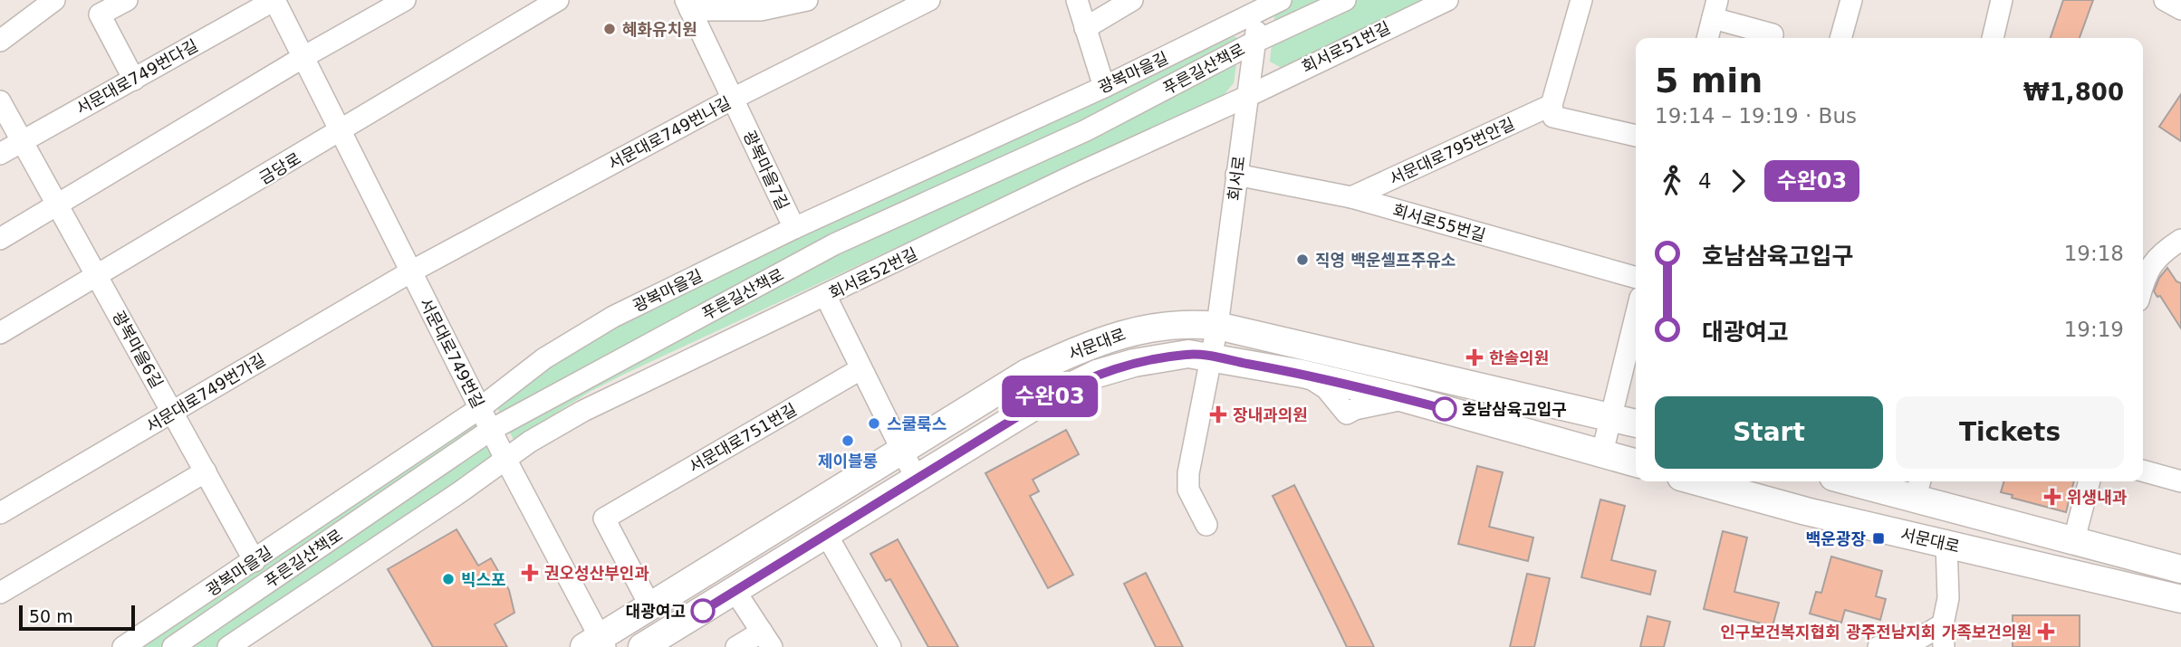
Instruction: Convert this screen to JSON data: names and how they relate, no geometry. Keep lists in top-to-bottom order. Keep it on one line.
{"streets":{"main road":["서문대로"],"street":["회서로51번길","푸른길산책로","광복마을길","서문대로749번다길","서문대로749번나길","서문대로795번안길","금당로","광복마을7길","회서로","회서로55번길","회서로52번길","광복마을6길","서문대로749번길","서문대로749번가길","서문대로751번길"]},"crossings":[["회서로51번길","회서로"],["회서로51번길","회서로52번길"],["푸른길산책로","회서로"],["푸른길산책로","서문대로749번길"],["광복마을길","광복마을7길"],["광복마을길","회서로"],["광복마을길","광복마을6길"],["광복마을길","서문대로749번길"],["서문대로749번다길","광복마을6길"],["서문대로749번다길","서문대로749번길"],["서문대로749번나길","광복마을7길"],["서문대로749번나길","서문대로749번길"],["서문대로749번나길","서문대로749번가길"],["서문대로795번안길","회서로55번길"],["금당로","광복마을6길"],["금당로","서문대로749번길"],["회서로","회서로55번길"],["회서로","회서로52번길"],["회서로","서문대로"],["회서로52번길","서문대로749번길"],["서문대로","서문대로749번길"],["서문대로","서문대로751번길"],["광복마을6길","서문대로749번가길"],["서문대로749번길","서문대로749번가길"]],"places":{"other":["혜화유치원","직영 백운셀프주유소","호남삼육고입구","스쿨룩스","제이블롱","빅스포","대광여고"],"health":["한솔의원","장내과의원","위생내과","권오성산부인과","인구보건복지협회 광주전남지회 가족보건의원"],"transit":["백운광장"]},"lines":["bus line 수완03"],"scale_bar":"50 m","page":{"on_map":"수완03","heading":["5 min","19:14 – 19:19 · Bus","₩1,800"],"legs":["4","수완03"],"list":[{"name":"호남삼육고입구","value":"19:18"},{"name":"대광여고","value":"19:19"}],"buttons":["Start","Tickets"],"scale":"50 m"}}
